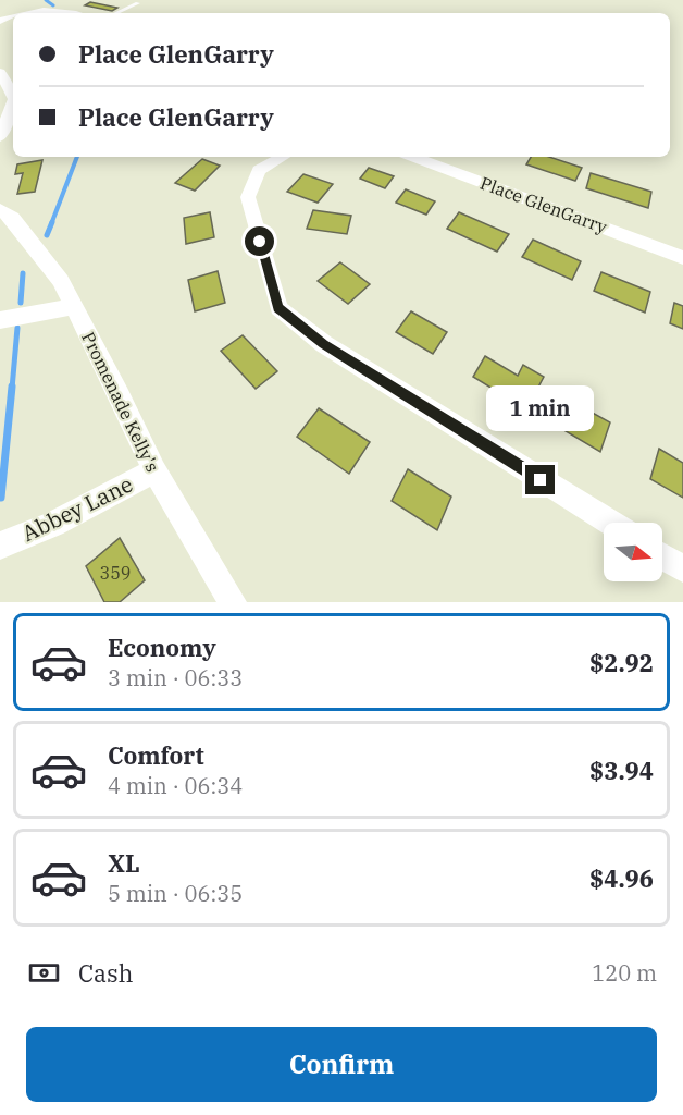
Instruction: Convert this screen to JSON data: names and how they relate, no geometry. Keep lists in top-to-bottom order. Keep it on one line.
{"streets":{"street":["Place GlenGarry","Promenade Kelly's","Abbey Lane"]},"crossings":[["Promenade Kelly's","Abbey Lane"]],"house_numbers":["359"],"north":"right","page":{"banner":["Place GlenGarry","Place GlenGarry"],"bubble":"1 min","list":[{"name":"Economy","note":"3 min · 06:33","value":"$2.92"},{"name":"Comfort","note":"4 min · 06:34","value":"$3.94"},{"name":"XL","note":"5 min · 06:35","value":"$4.96"}],"pay":["Cash","120 m"],"buttons":"Confirm"}}
